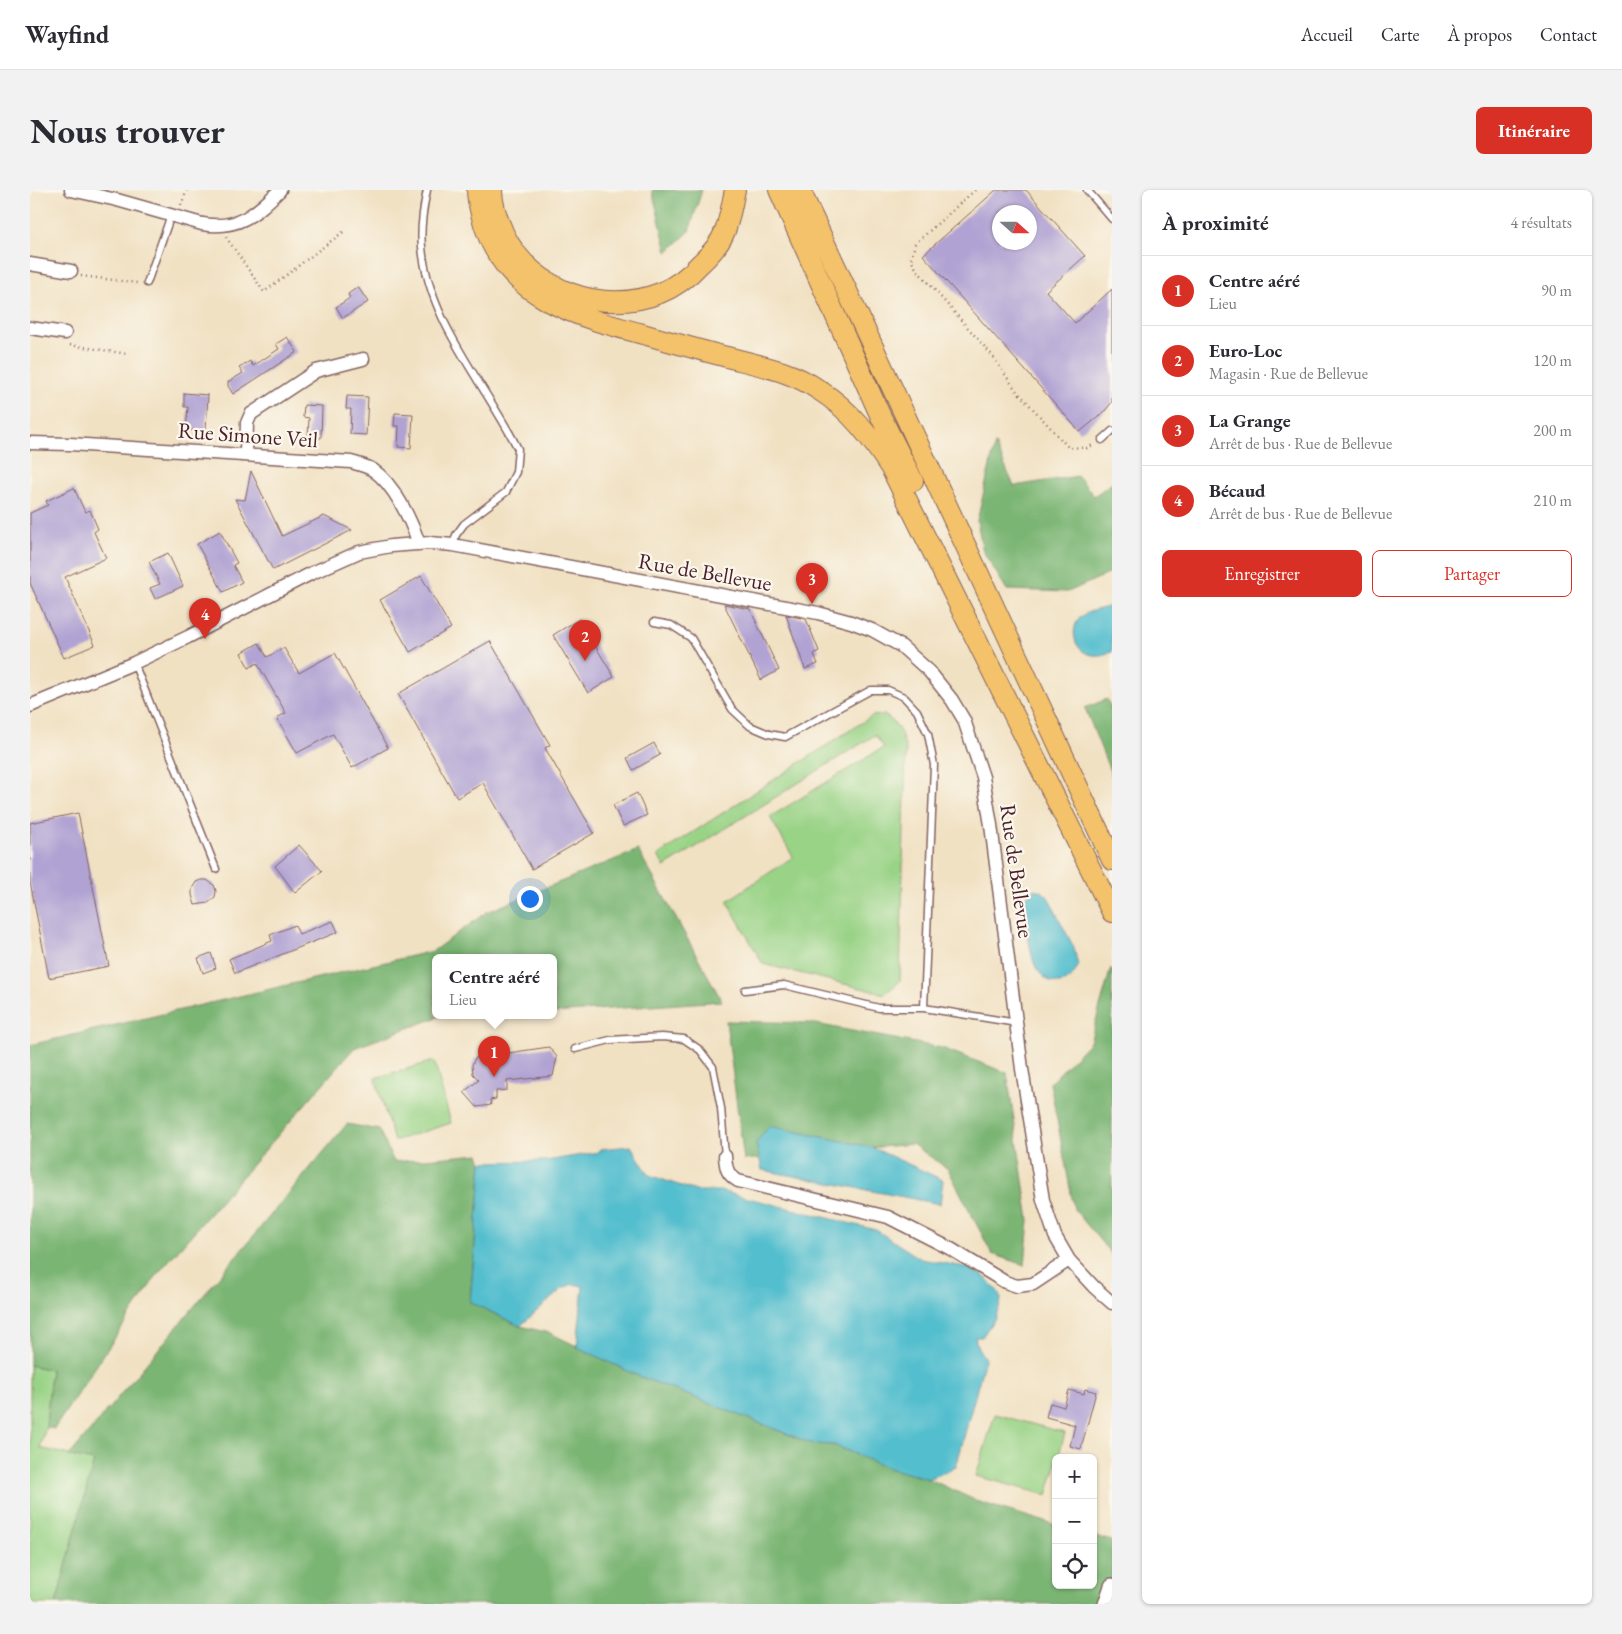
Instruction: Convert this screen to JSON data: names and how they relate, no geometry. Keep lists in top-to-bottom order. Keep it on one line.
{"streets":{"street":["Rue Simone Veil","Rue de Bellevue"]},"crossings":[["Rue Simone Veil","Rue de Bellevue"]],"north":"right","page":{"header":"Wayfind","nav":["Accueil","Carte","À propos","Contact"],"buttons":["Itinéraire",["Enregistrer","Partager"]],"title":"Nous trouver","heading":["À proximité","4 résultats"],"list":[{"mark":"1","name":"Centre aéré","note":"Lieu","value":"90 m"},{"mark":"2","name":"Euro-Loc","note":"Magasin · Rue de Bellevue","value":"120 m"},{"mark":"3","name":"La Grange","note":"Arrêt de bus · Rue de Bellevue","value":"200 m"},{"mark":"4","name":"Bécaud","note":"Arrêt de bus · Rue de Bellevue","value":"210 m"}],"pins":["3","4","2","1"],"popup":["Centre aéré","Lieu"],"map_buttons":["+","−"]}}
